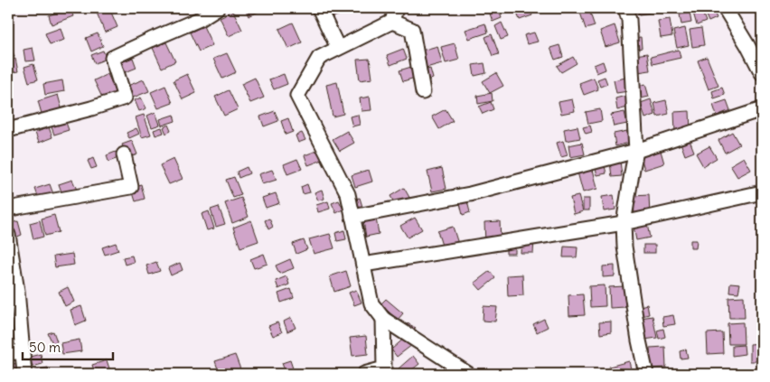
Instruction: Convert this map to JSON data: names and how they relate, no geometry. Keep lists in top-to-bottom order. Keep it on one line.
{"scale_bar":"50 m"}
